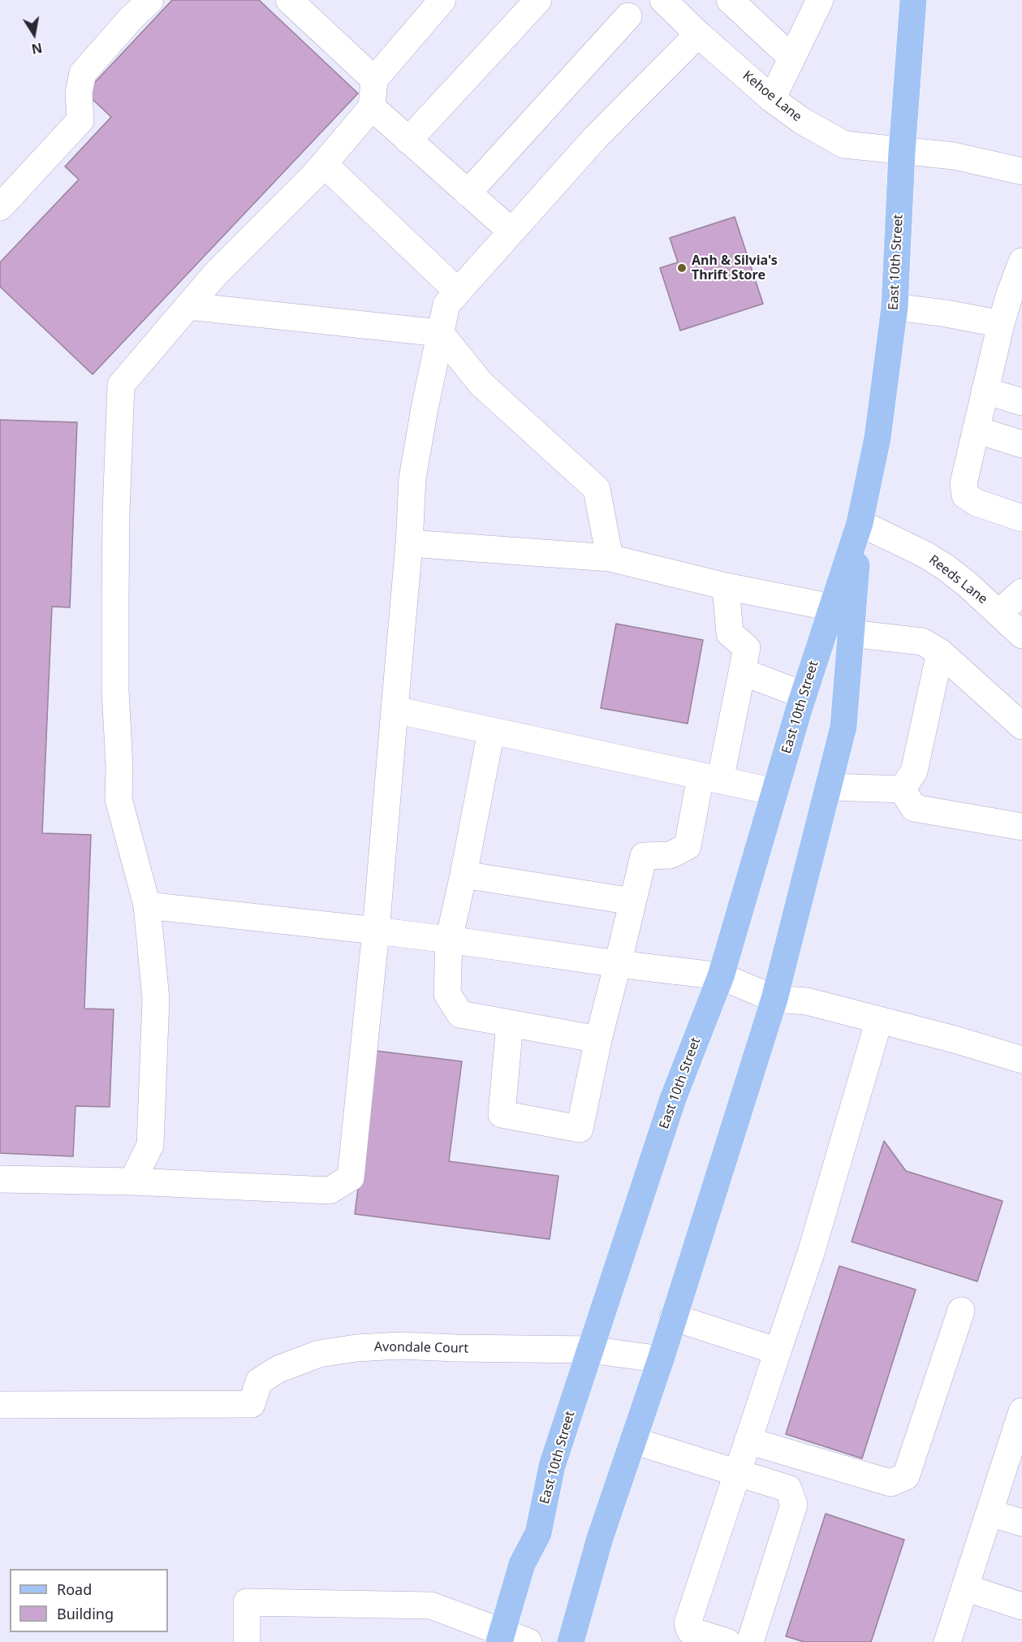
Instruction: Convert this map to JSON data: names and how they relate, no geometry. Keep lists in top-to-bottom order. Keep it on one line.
{"streets":{"main road":["East 10th Street"],"street":["Kehoe Lane","Reeds Lane","Avondale Court"]},"crossings":[["Kehoe Lane","East 10th Street"],["East 10th Street","Reeds Lane"],["East 10th Street","Avondale Court"]],"places":["Anh & Silvia's Thrift Store"],"legend":["Road","Building"],"north":"bottom"}
